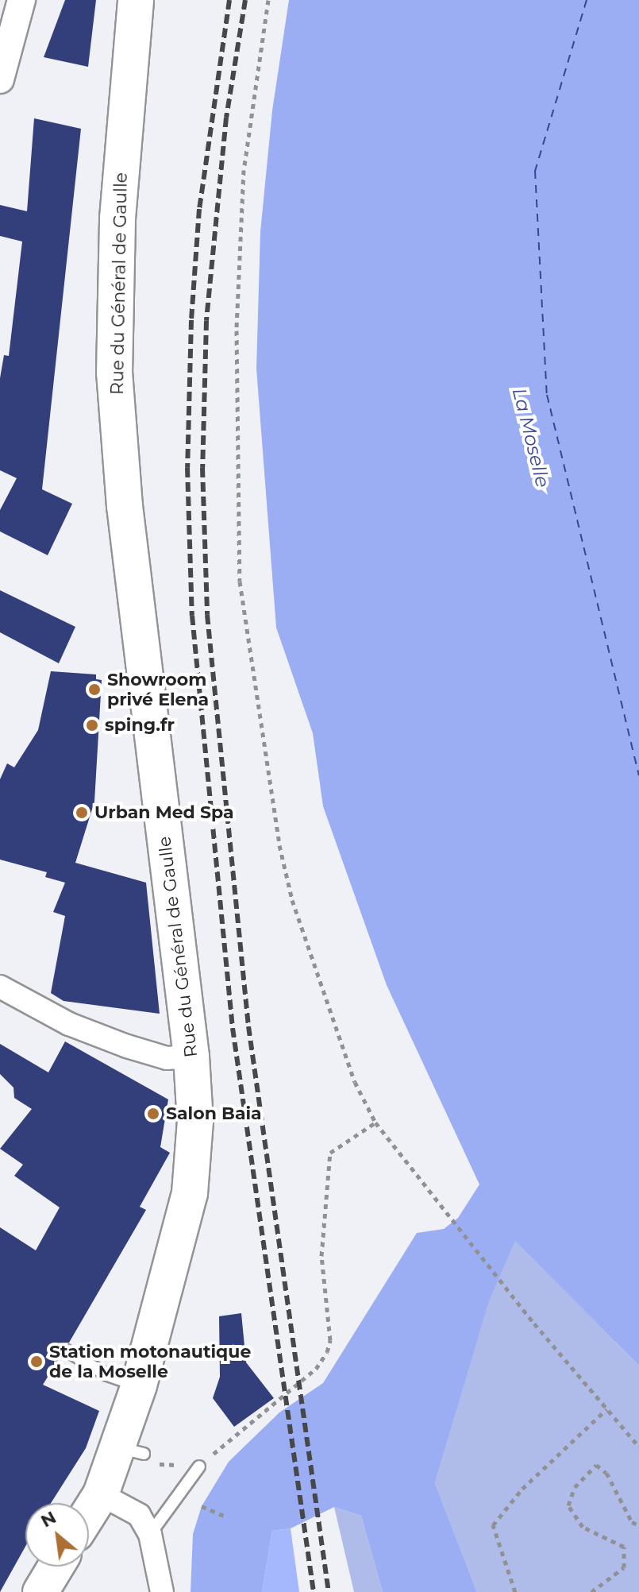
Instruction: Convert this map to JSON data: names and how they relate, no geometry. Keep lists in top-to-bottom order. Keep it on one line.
{"streets":{"main road":["Rue du Général de Gaulle"]},"water":["La Moselle"],"places":["Showroom privé Elena","sping.fr","Urban Med Spa","Salon Baia","Station motonautique de la Moselle"],"north":"top left"}
